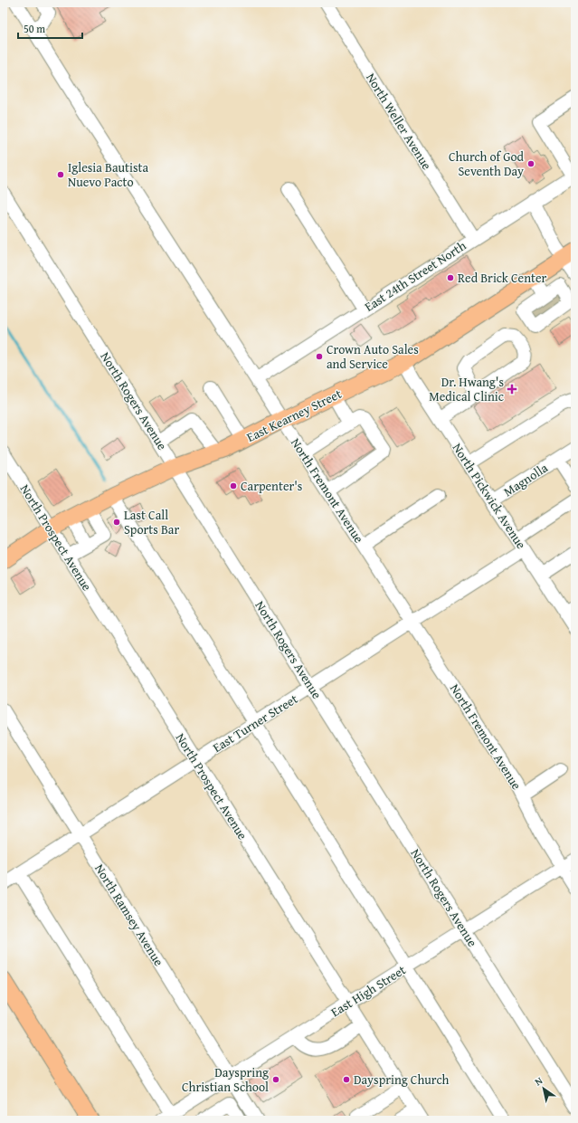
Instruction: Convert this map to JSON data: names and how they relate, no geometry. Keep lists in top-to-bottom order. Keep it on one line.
{"streets":{"main road":["East Kearney Street"],"street":["North Weller Avenue","East 24th Street North","North Rogers Avenue","Magnolla","North Fremont Avenue","North Pickwick Avenue","North Prospect Avenue","East Turner Street","North Ramsey Avenue","East High Street"]},"crossings":[["North Weller Avenue","East 24th Street North"],["East 24th Street North","North Fremont Avenue"],["North Rogers Avenue","East Kearney Street"],["North Rogers Avenue","East Turner Street"],["North Rogers Avenue","East High Street"],["East Kearney Street","North Fremont Avenue"],["East Kearney Street","North Pickwick Avenue"],["East Kearney Street","North Prospect Avenue"],["Magnolla","North Pickwick Avenue"],["North Fremont Avenue","East Turner Street"],["North Fremont Avenue","East High Street"],["North Pickwick Avenue","East Turner Street"],["North Prospect Avenue","East Turner Street"],["North Prospect Avenue","East High Street"],["East Turner Street","North Ramsey Avenue"],["North Ramsey Avenue","East High Street"]],"places":{"other":["Church of God Seventh Day","Iglesia Bautista Nuevo Pacto","Red Brick Center","Crown Auto Sales and Service","Carpenter's","Last Call Sports Bar","Dayspring Christian School","Dayspring Church"],"health":["Dr. Hwang's Medical Clinic"]},"scale_bar":"50 m","north":"top left"}
